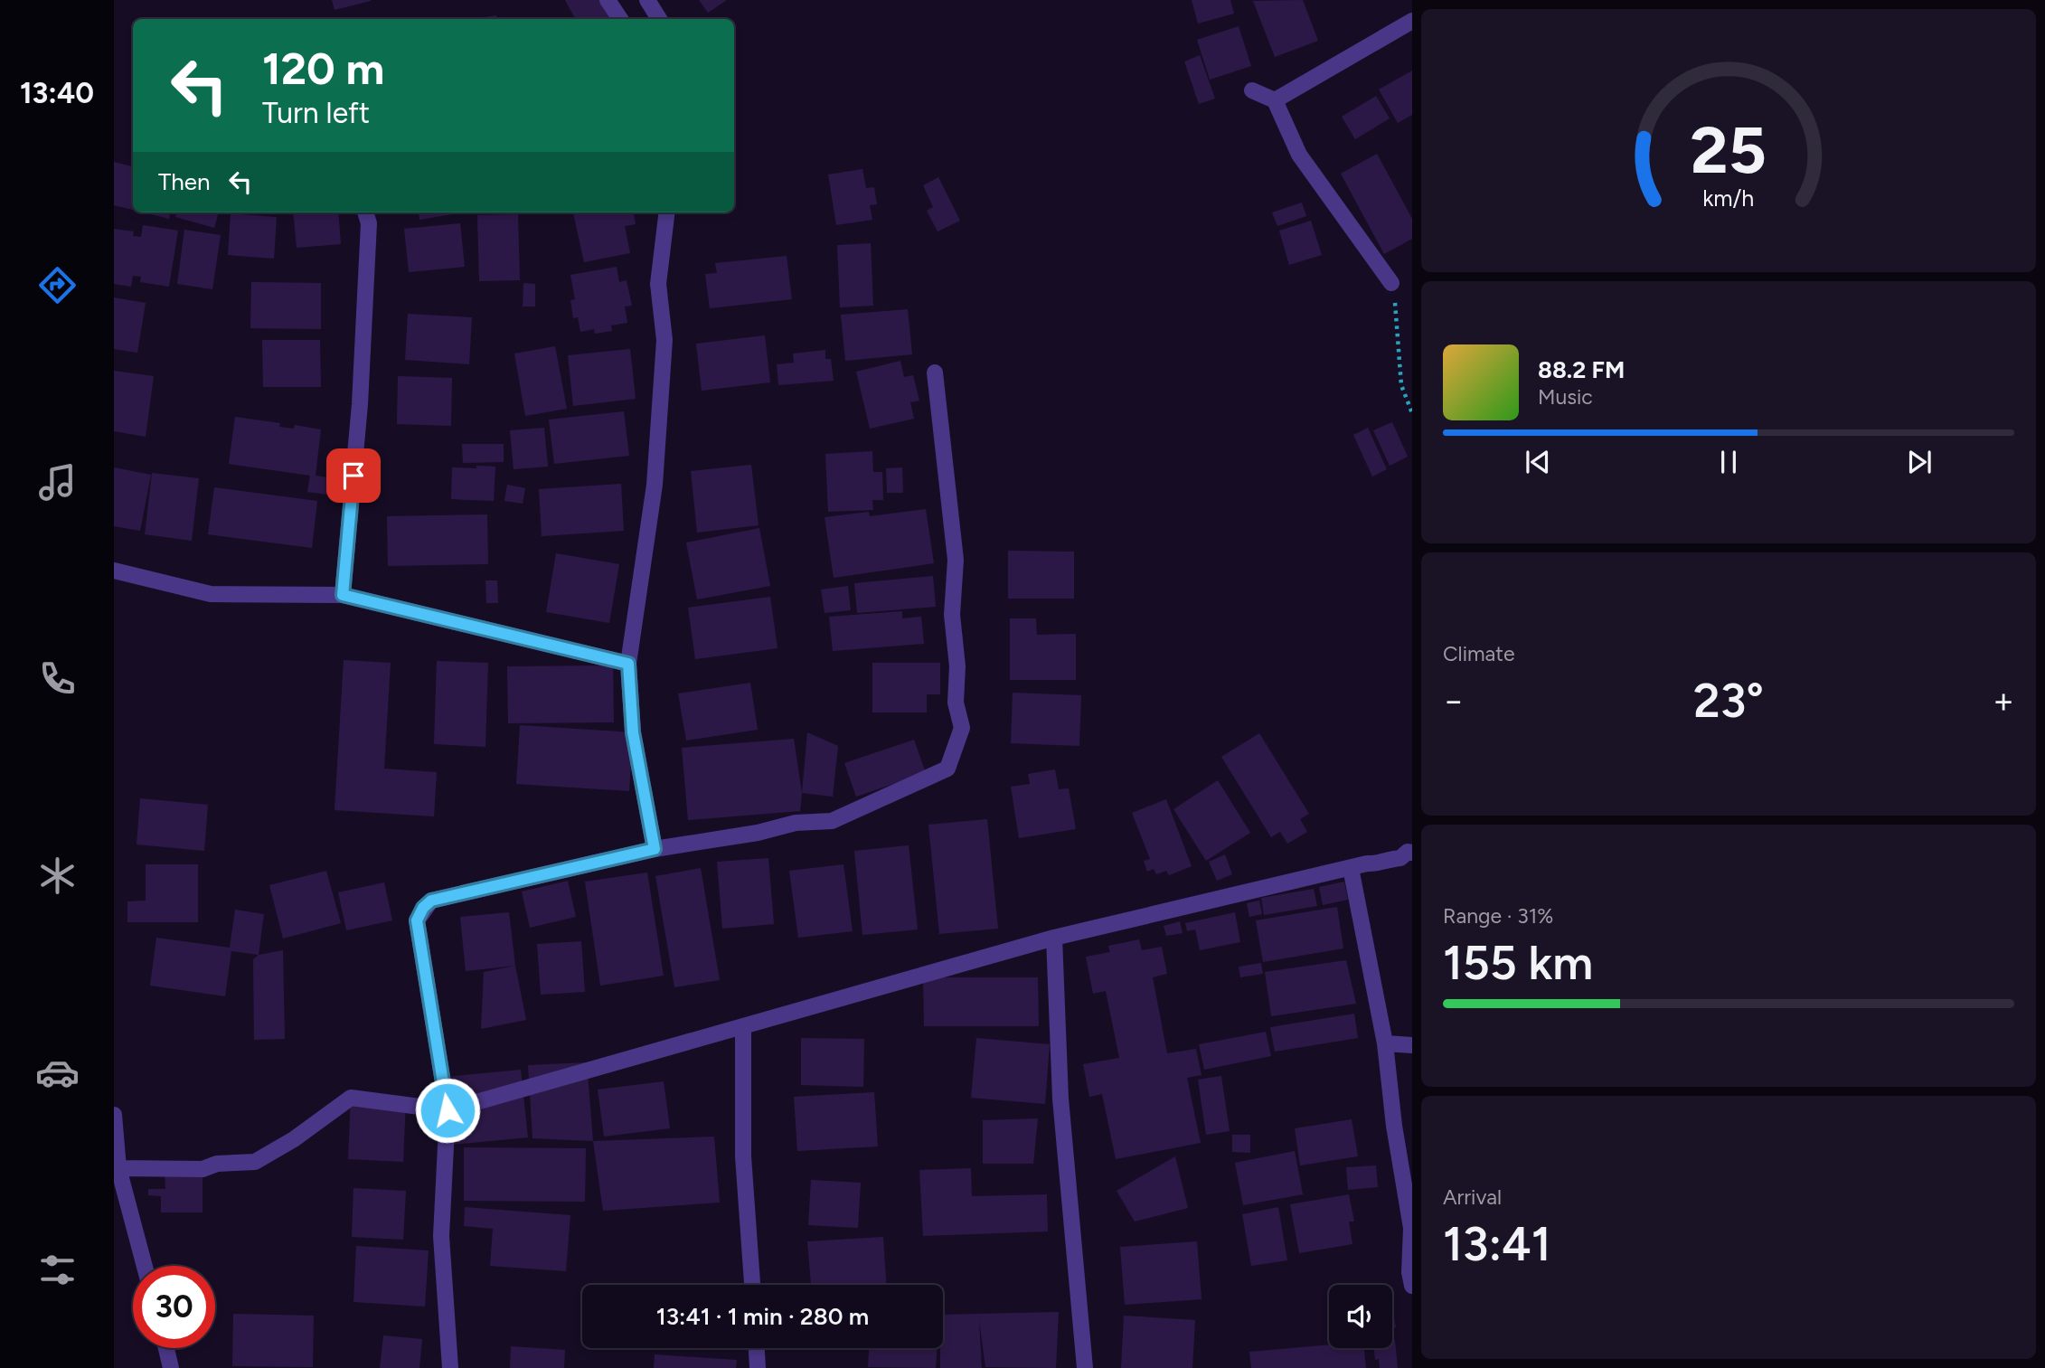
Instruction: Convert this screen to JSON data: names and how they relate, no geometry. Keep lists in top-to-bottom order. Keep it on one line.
{"page":{"tabs":"13:40","turn":["120 m","Turn left"],"then":"Then","song":["88.2 FM","Music"],"tile":["Climate",["Range · 31%","155 km"],["Arrival","13:41"]],"heat":["−","23°","+"],"limit":"30","trip":"13:41 · 1 min · 280 m","gauge":["25","km/h"]}}
